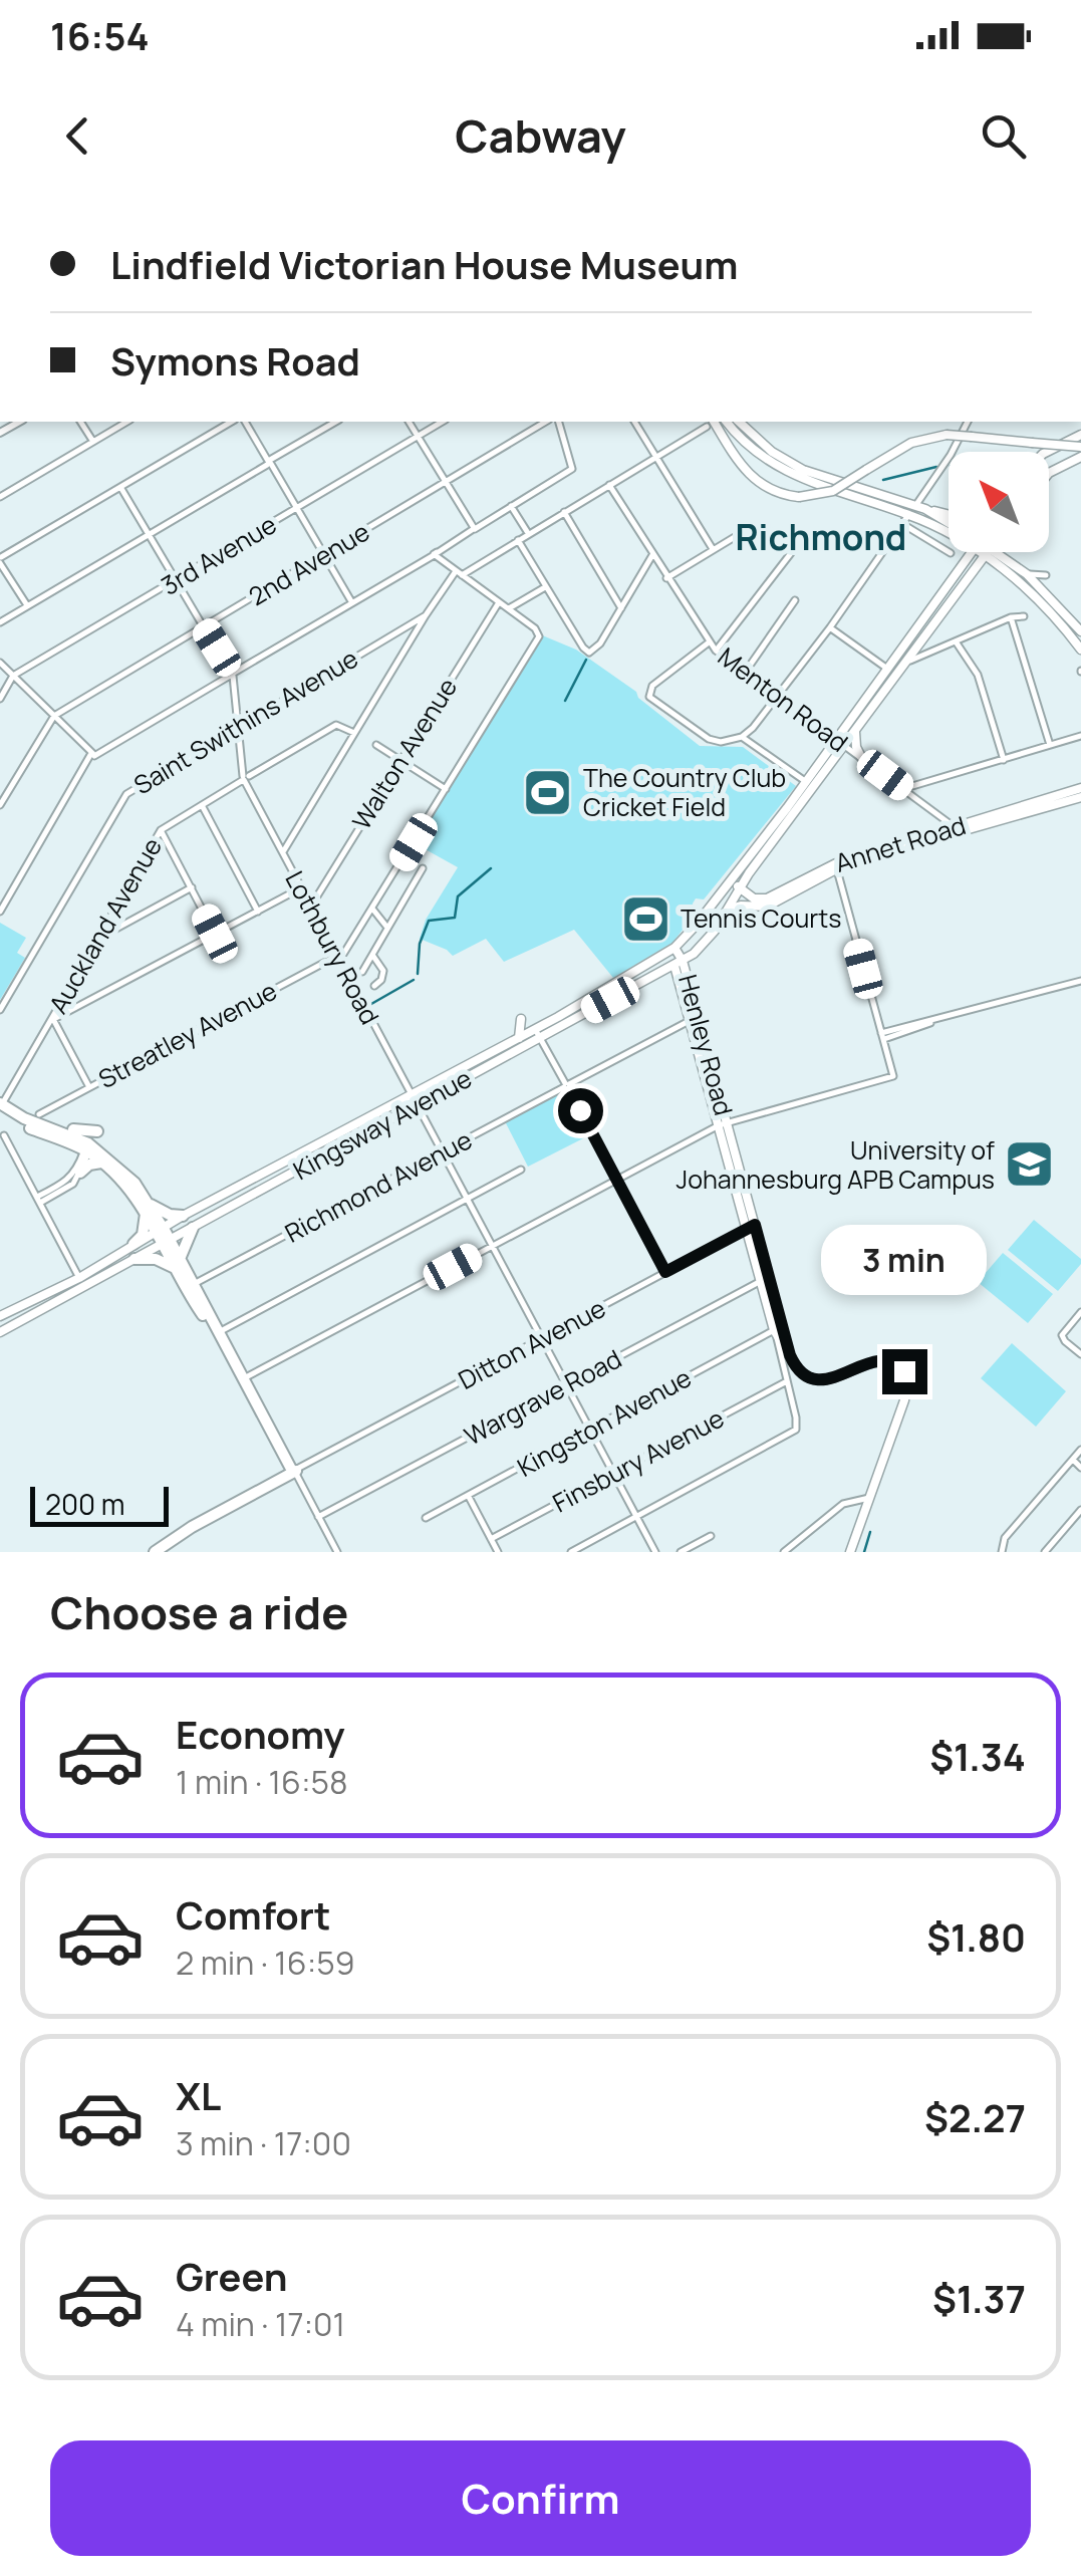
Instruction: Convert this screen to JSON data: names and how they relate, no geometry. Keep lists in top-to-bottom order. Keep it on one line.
{"streets":{"main road":["Annet Road","Henley Road","Kingsway Avenue","Ditton Avenue"],"street":["3rd Avenue","2nd Avenue","Menton Road","Saint Swithins Avenue","Walton Avenue","Auckland Avenue","Lothbury Road","Streatley Avenue","Richmond Avenue","Wargrave Road","Kingston Avenue","Finsbury Avenue"]},"crossings":[["3rd Avenue","Lothbury Road"],["2nd Avenue","Lothbury Road"],["Menton Road","Annet Road"],["Menton Road","Kingsway Avenue"],["Saint Swithins Avenue","Lothbury Road"],["Walton Avenue","Lothbury Road"],["Annet Road","Kingsway Avenue"],["Auckland Avenue","Lothbury Road"],["Lothbury Road","Streatley Avenue"],["Lothbury Road","Henley Road"],["Lothbury Road","Kingsway Avenue"],["Lothbury Road","Richmond Avenue"],["Lothbury Road","Ditton Avenue"],["Lothbury Road","Wargrave Road"],["Lothbury Road","Kingston Avenue"],["Lothbury Road","Finsbury Avenue"],["Henley Road","Kingsway Avenue"],["Henley Road","Richmond Avenue"],["Henley Road","Ditton Avenue"],["Henley Road","Wargrave Road"],["Henley Road","Kingston Avenue"],["Henley Road","Finsbury Avenue"]],"districts":["Richmond"],"places":{"sports":["The Country Club Cricket Field","Tennis Courts"],"school or university":["University of Johannesburg APB Campus"]},"scale_bar":"200 m","north":"top left","page":{"status":"16:54","header":"Cabway","banner":["Lindfield Victorian House Museum","Symons Road"],"bubble":"3 min","scale":"200 m","heading":"Choose a ride","list":[{"name":"Economy","note":"1 min · 16:58","value":"$1.34"},{"name":"Comfort","note":"2 min · 16:59","value":"$1.80"},{"name":"XL","note":"3 min · 17:00","value":"$2.27"},{"name":"Green","note":"4 min · 17:01","value":"$1.37"}],"buttons":"Confirm"}}
